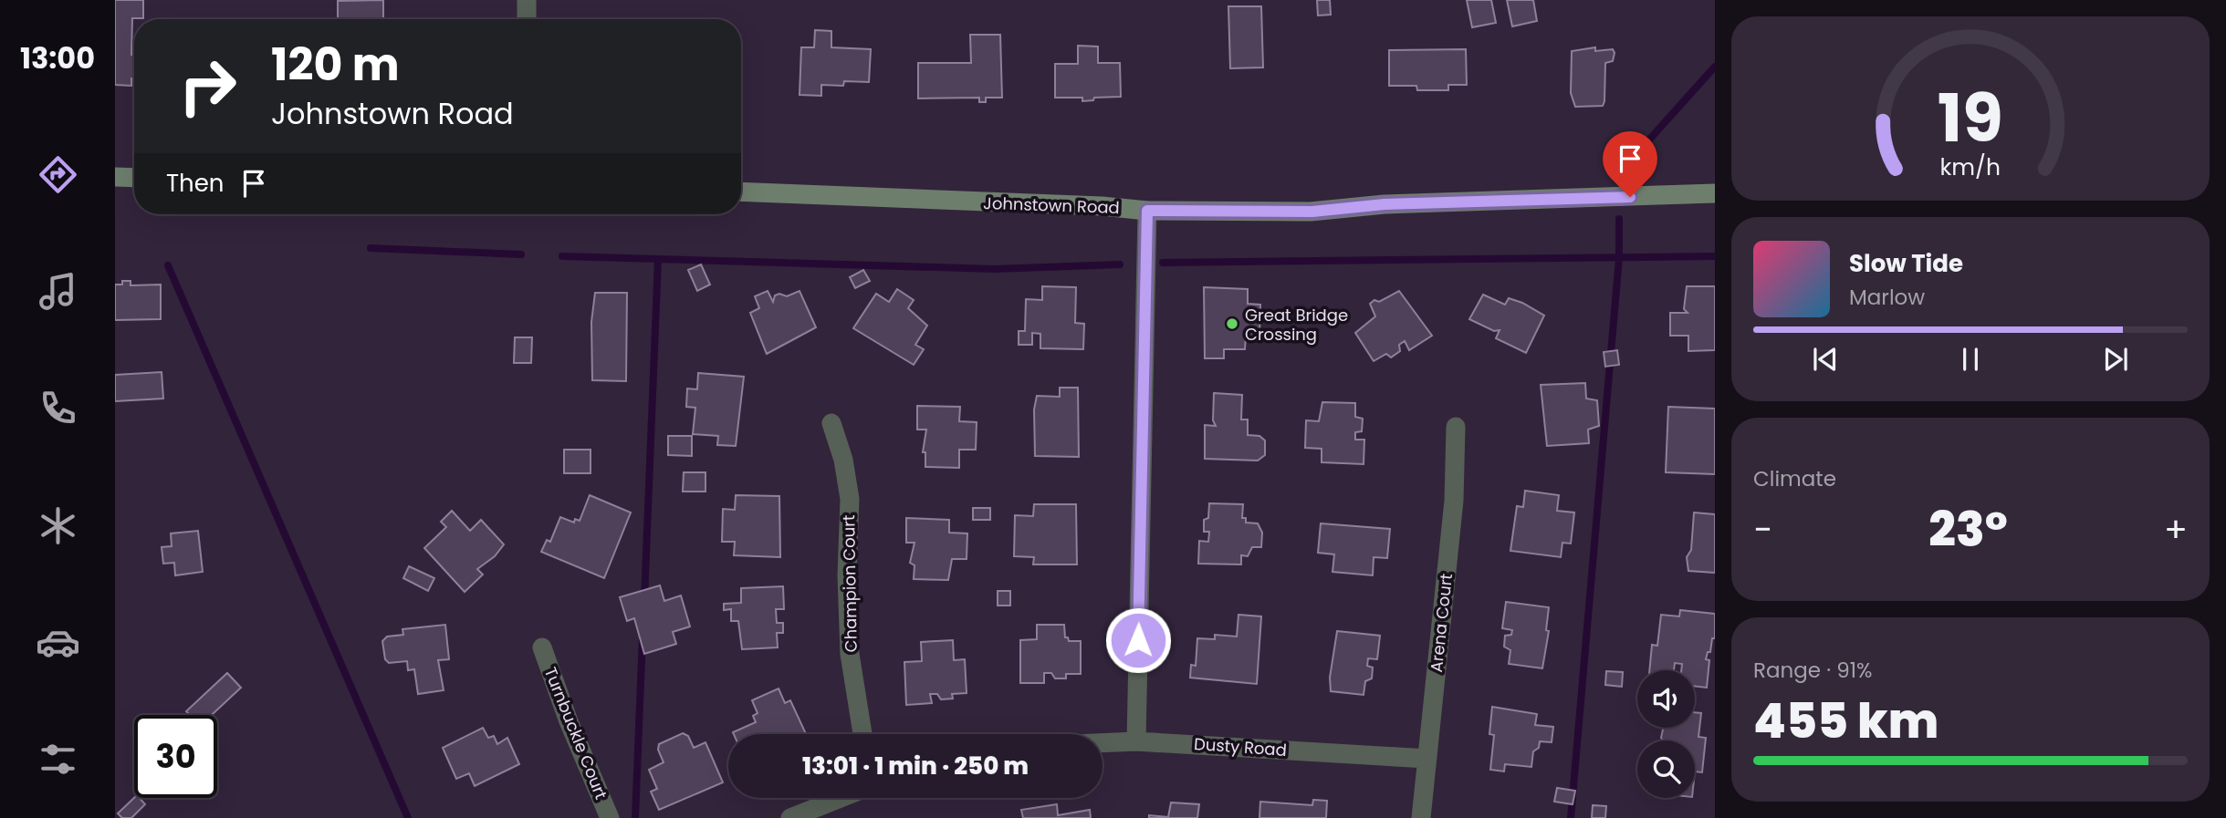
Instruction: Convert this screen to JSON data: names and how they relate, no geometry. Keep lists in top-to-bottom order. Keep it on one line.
{"streets":{"main road":["Johnstown Road"],"street":["Champion Court","Arena Court","Turnbuckle Court","Dusty Road"]},"crossings":[["Arena Court","Dusty Road"]],"places":["Great Bridge Crossing"],"page":{"tabs":"13:00","turn":["120 m","Johnstown Road"],"then":"Then","song":["Slow Tide","Marlow"],"tile":["Climate",["Range · 91%","455 km"]],"heat":["−","23°","+"],"limit":"30","trip":"13:01 · 1 min · 250 m","gauge":["19","km/h"]}}
